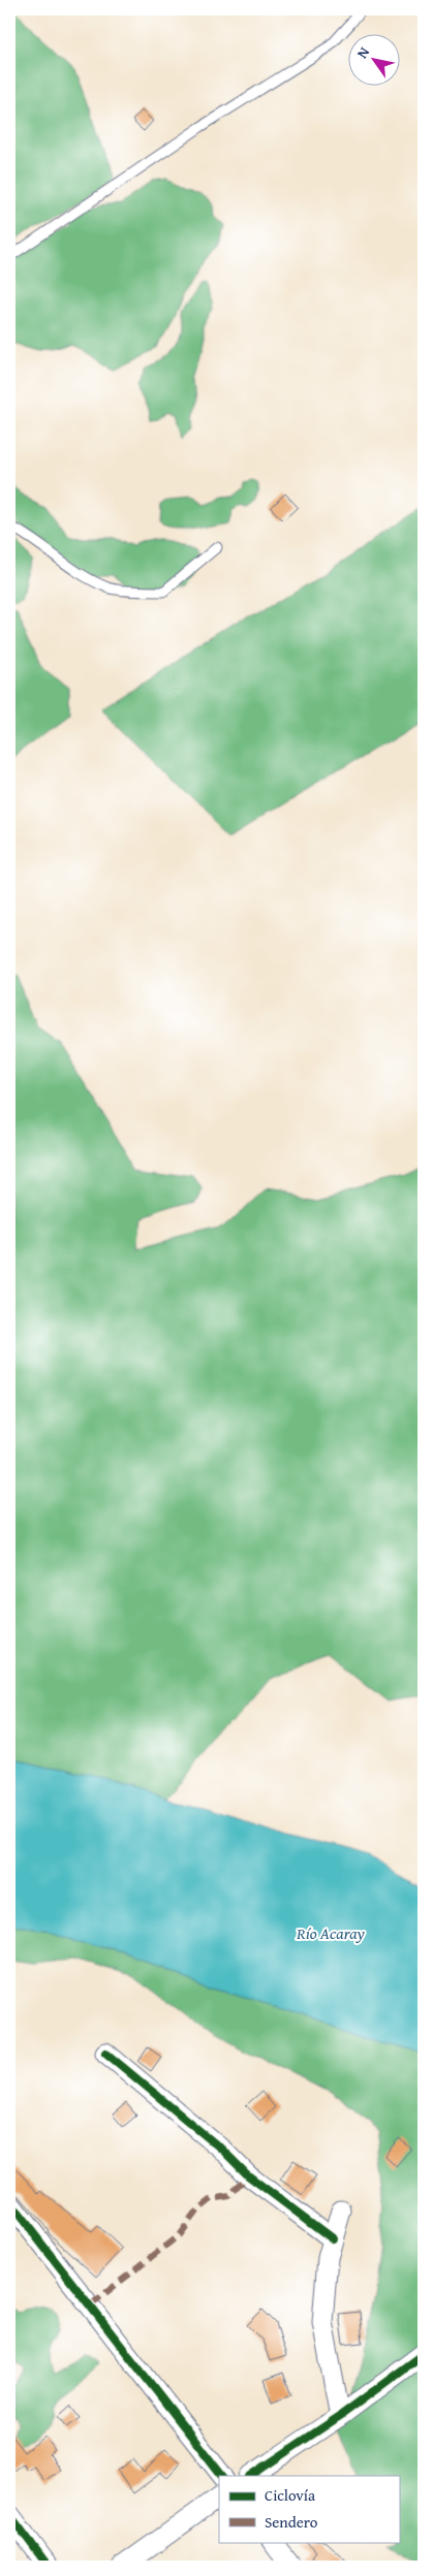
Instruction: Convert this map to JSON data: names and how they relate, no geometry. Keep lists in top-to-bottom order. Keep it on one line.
{"water":["Río Acaray"],"legend":["Ciclovía","Sendero"],"north":"top left"}
